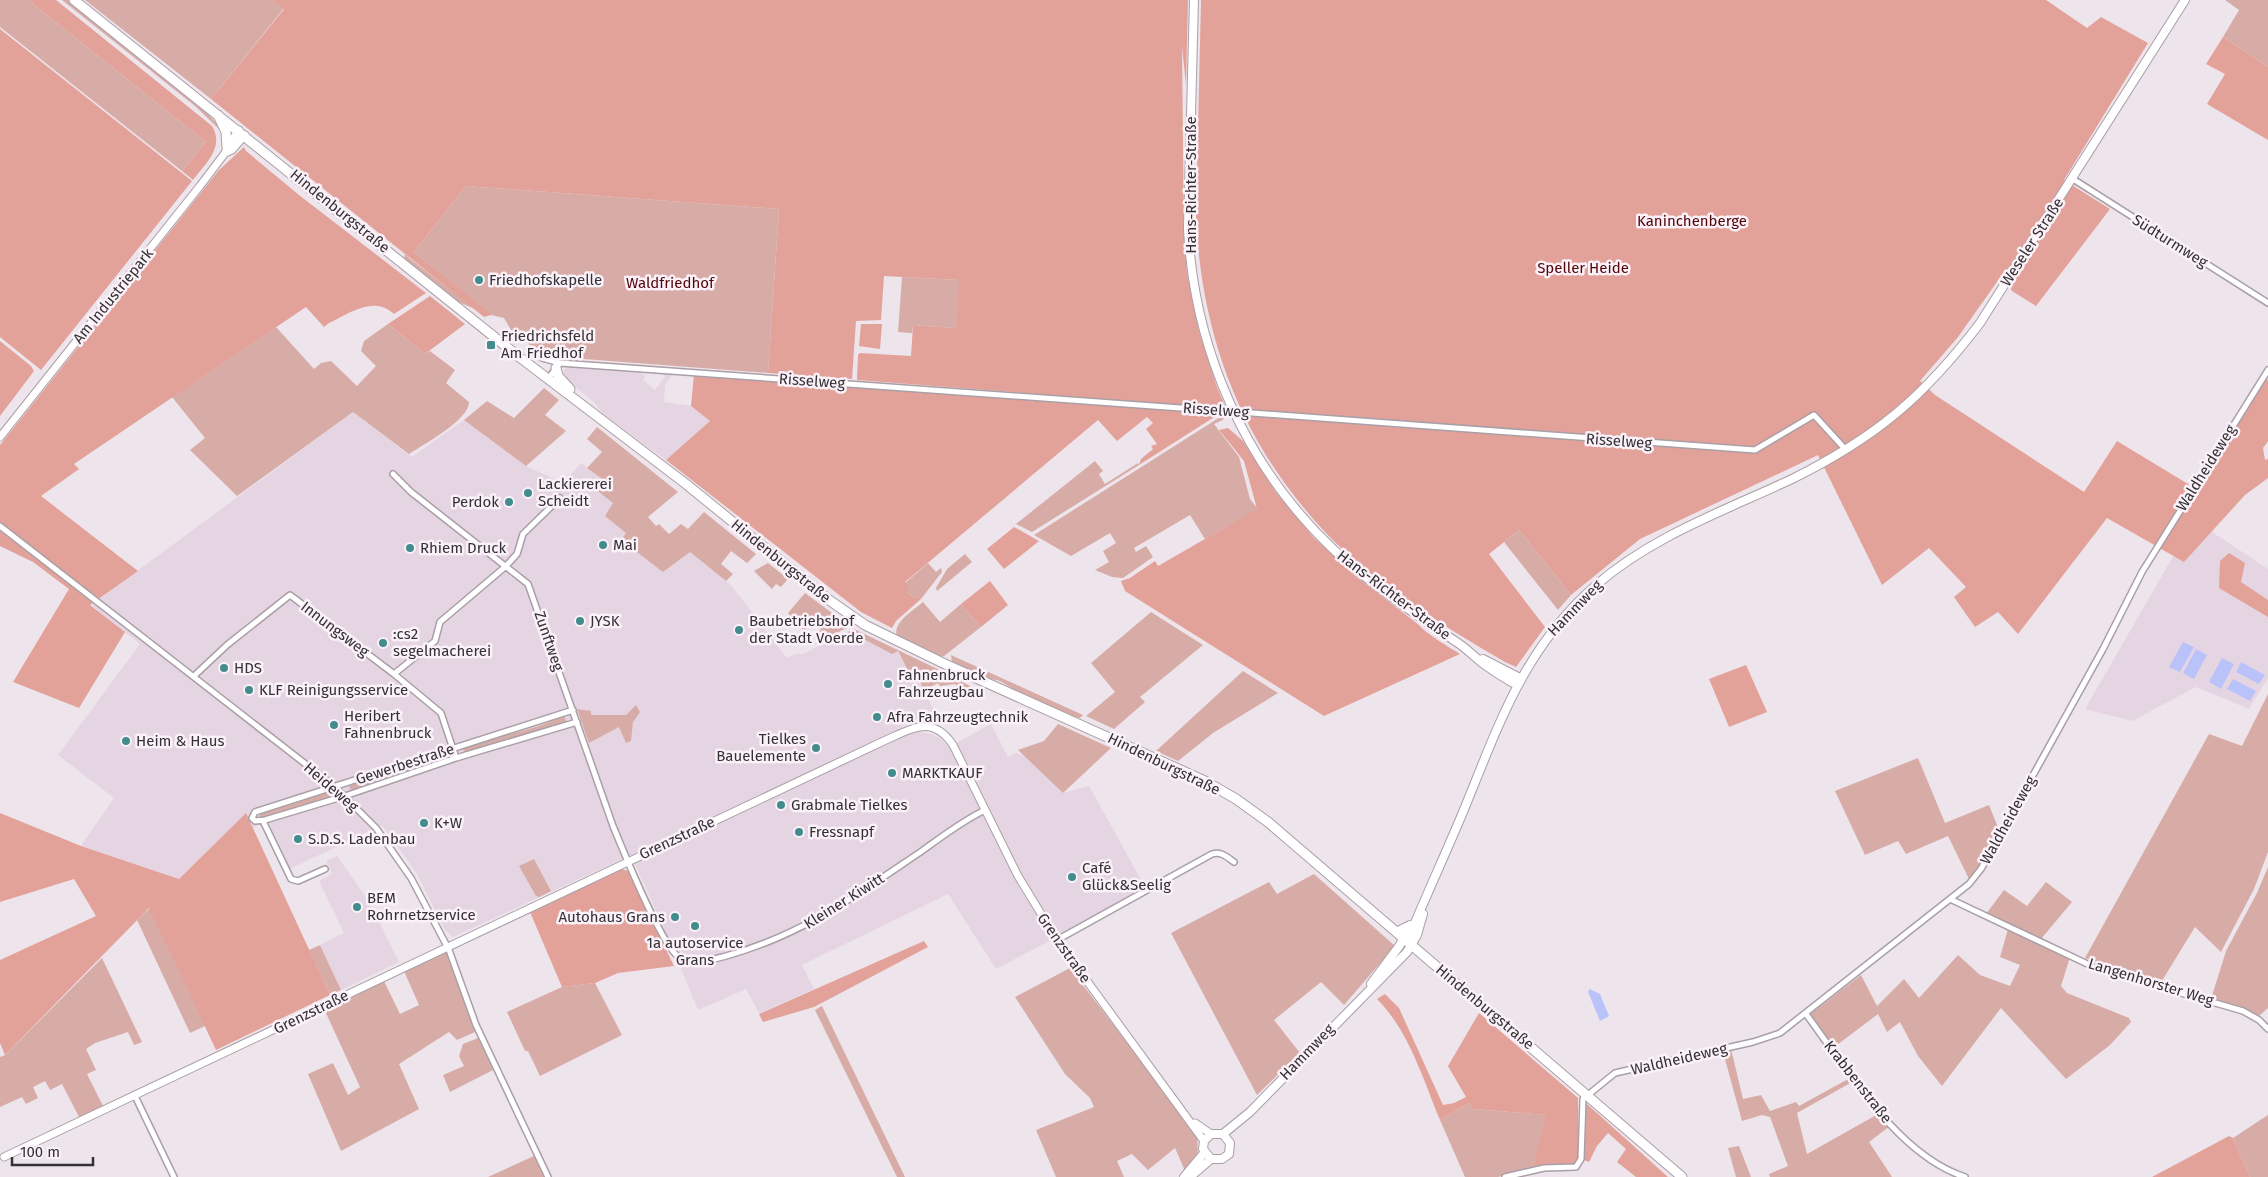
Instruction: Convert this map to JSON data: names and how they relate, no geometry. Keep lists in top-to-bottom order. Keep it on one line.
{"streets":{"main road":["Hans-Richter-Straße","Hindenburgstraße","Weseler Straße","Hammweg"],"street":["Südturmweg","Am Industriepark","Risselweg","Waldheideweg","Innungsweg","Zunftweg","Gewerbestraße","Heideweg","Grenzstraße","Kleiner Kiwitt","Langenhorster Weg","Krabbenstraße"]},"crossings":[["Hans-Richter-Straße","Risselweg"],["Hans-Richter-Straße","Hammweg"],["Hindenburgstraße","Am Industriepark"],["Hindenburgstraße","Risselweg"],["Hindenburgstraße","Waldheideweg"],["Hindenburgstraße","Hammweg"],["Südturmweg","Weseler Straße"],["Weseler Straße","Risselweg"],["Weseler Straße","Hammweg"],["Risselweg","Hammweg"],["Waldheideweg","Langenhorster Weg"],["Waldheideweg","Krabbenstraße"],["Hammweg","Grenzstraße"],["Innungsweg","Gewerbestraße"],["Innungsweg","Heideweg"],["Zunftweg","Gewerbestraße"],["Zunftweg","Grenzstraße"],["Zunftweg","Kleiner Kiwitt"],["Gewerbestraße","Heideweg"],["Heideweg","Grenzstraße"],["Grenzstraße","Kleiner Kiwitt"]],"parks":["Kaninchenberge","Speller Heide","Waldfriedhof"],"places":{"other":["Friedhofskapelle","Lackiererei Scheidt","Perdok","Mai","Rhiem Druck","JYSK","Baubetriebshof der Stadt Voerde",":cs2 segelmacherei","HDS","Fahnenbruck Fahrzeugbau","KLF Reinigungsservice","Afra Fahrzeugtechnik","Heribert Fahnenbruck","Heim & Haus","Tielkes Bauelemente","MARKTKAUF","Grabmale Tielkes","K+W","Fressnapf","S.D.S. Ladenbau","Café Glück&Seelig","BEM Rohrnetzservice","Autohaus Grans","1a autoservice Grans"],"transit":["Friedrichsfeld Am Friedhof"]},"scale_bar":"100 m"}
